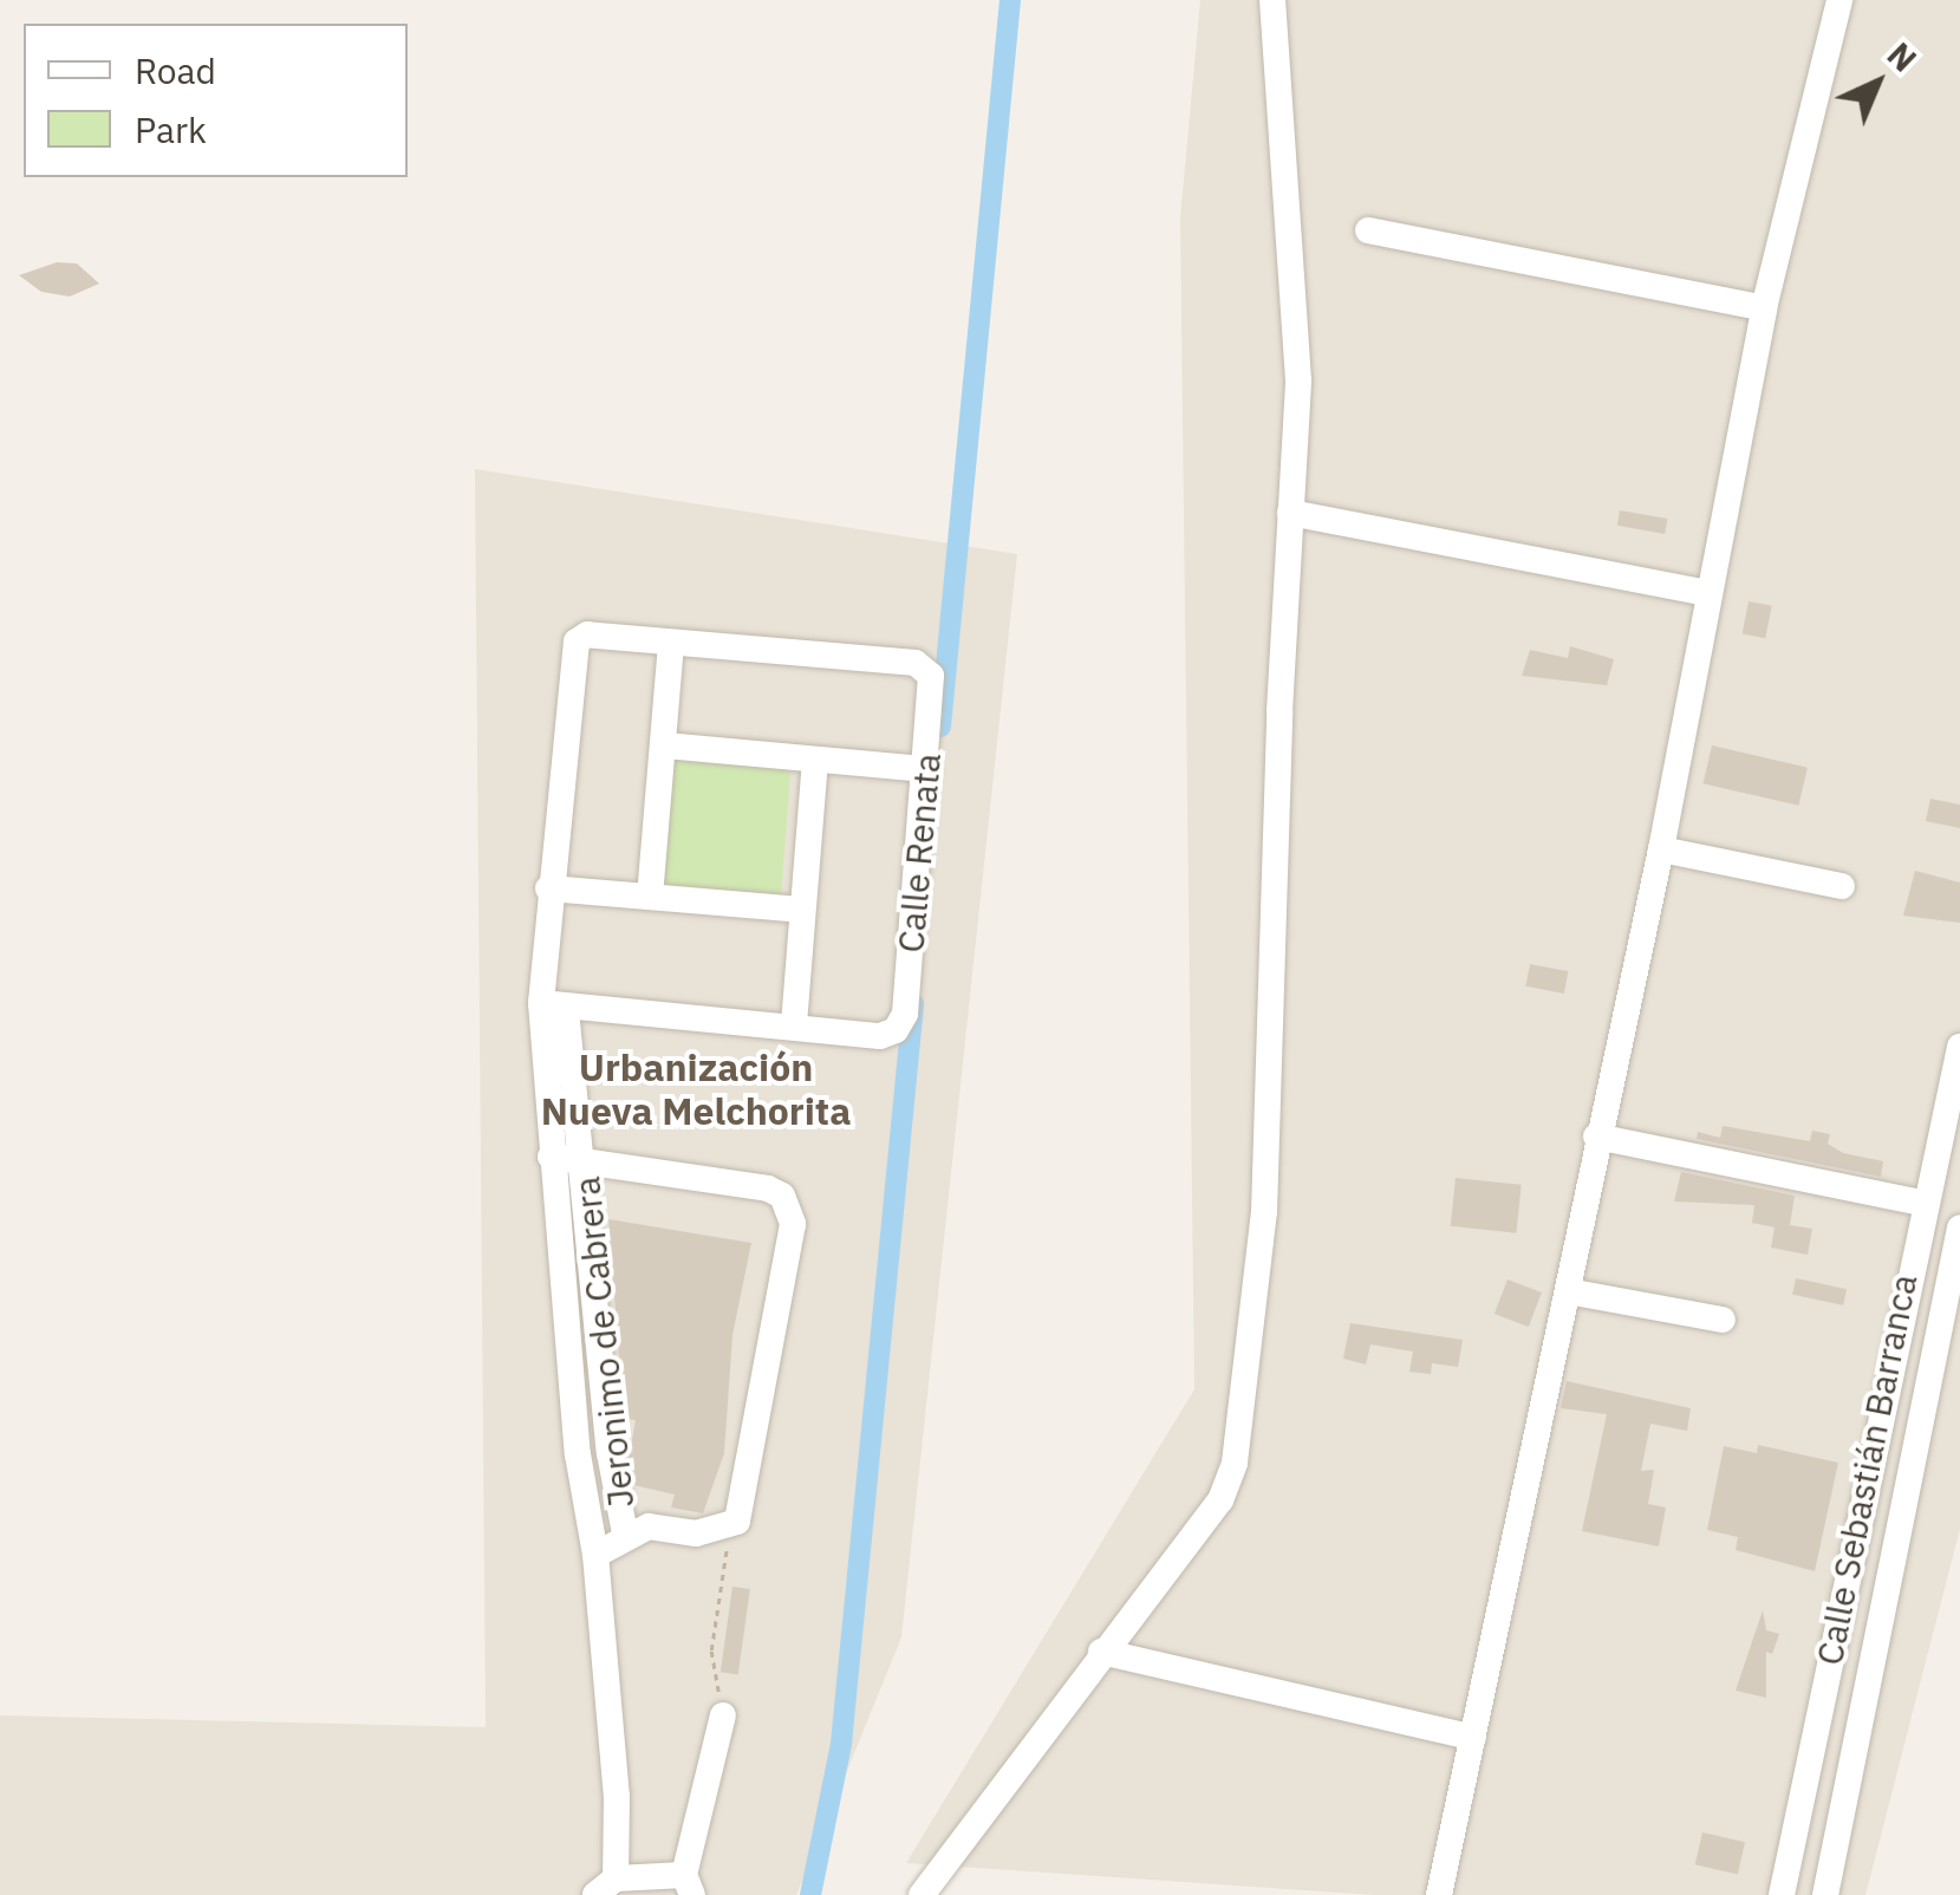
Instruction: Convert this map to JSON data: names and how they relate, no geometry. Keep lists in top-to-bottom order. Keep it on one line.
{"streets":{"street":["Calle Renata","Jeronimo de Cabrera","Calle Sebastián Barranca"]},"districts":["Urbanización Nueva Melchorita"],"legend":["Road","Park"],"north":"top right"}
